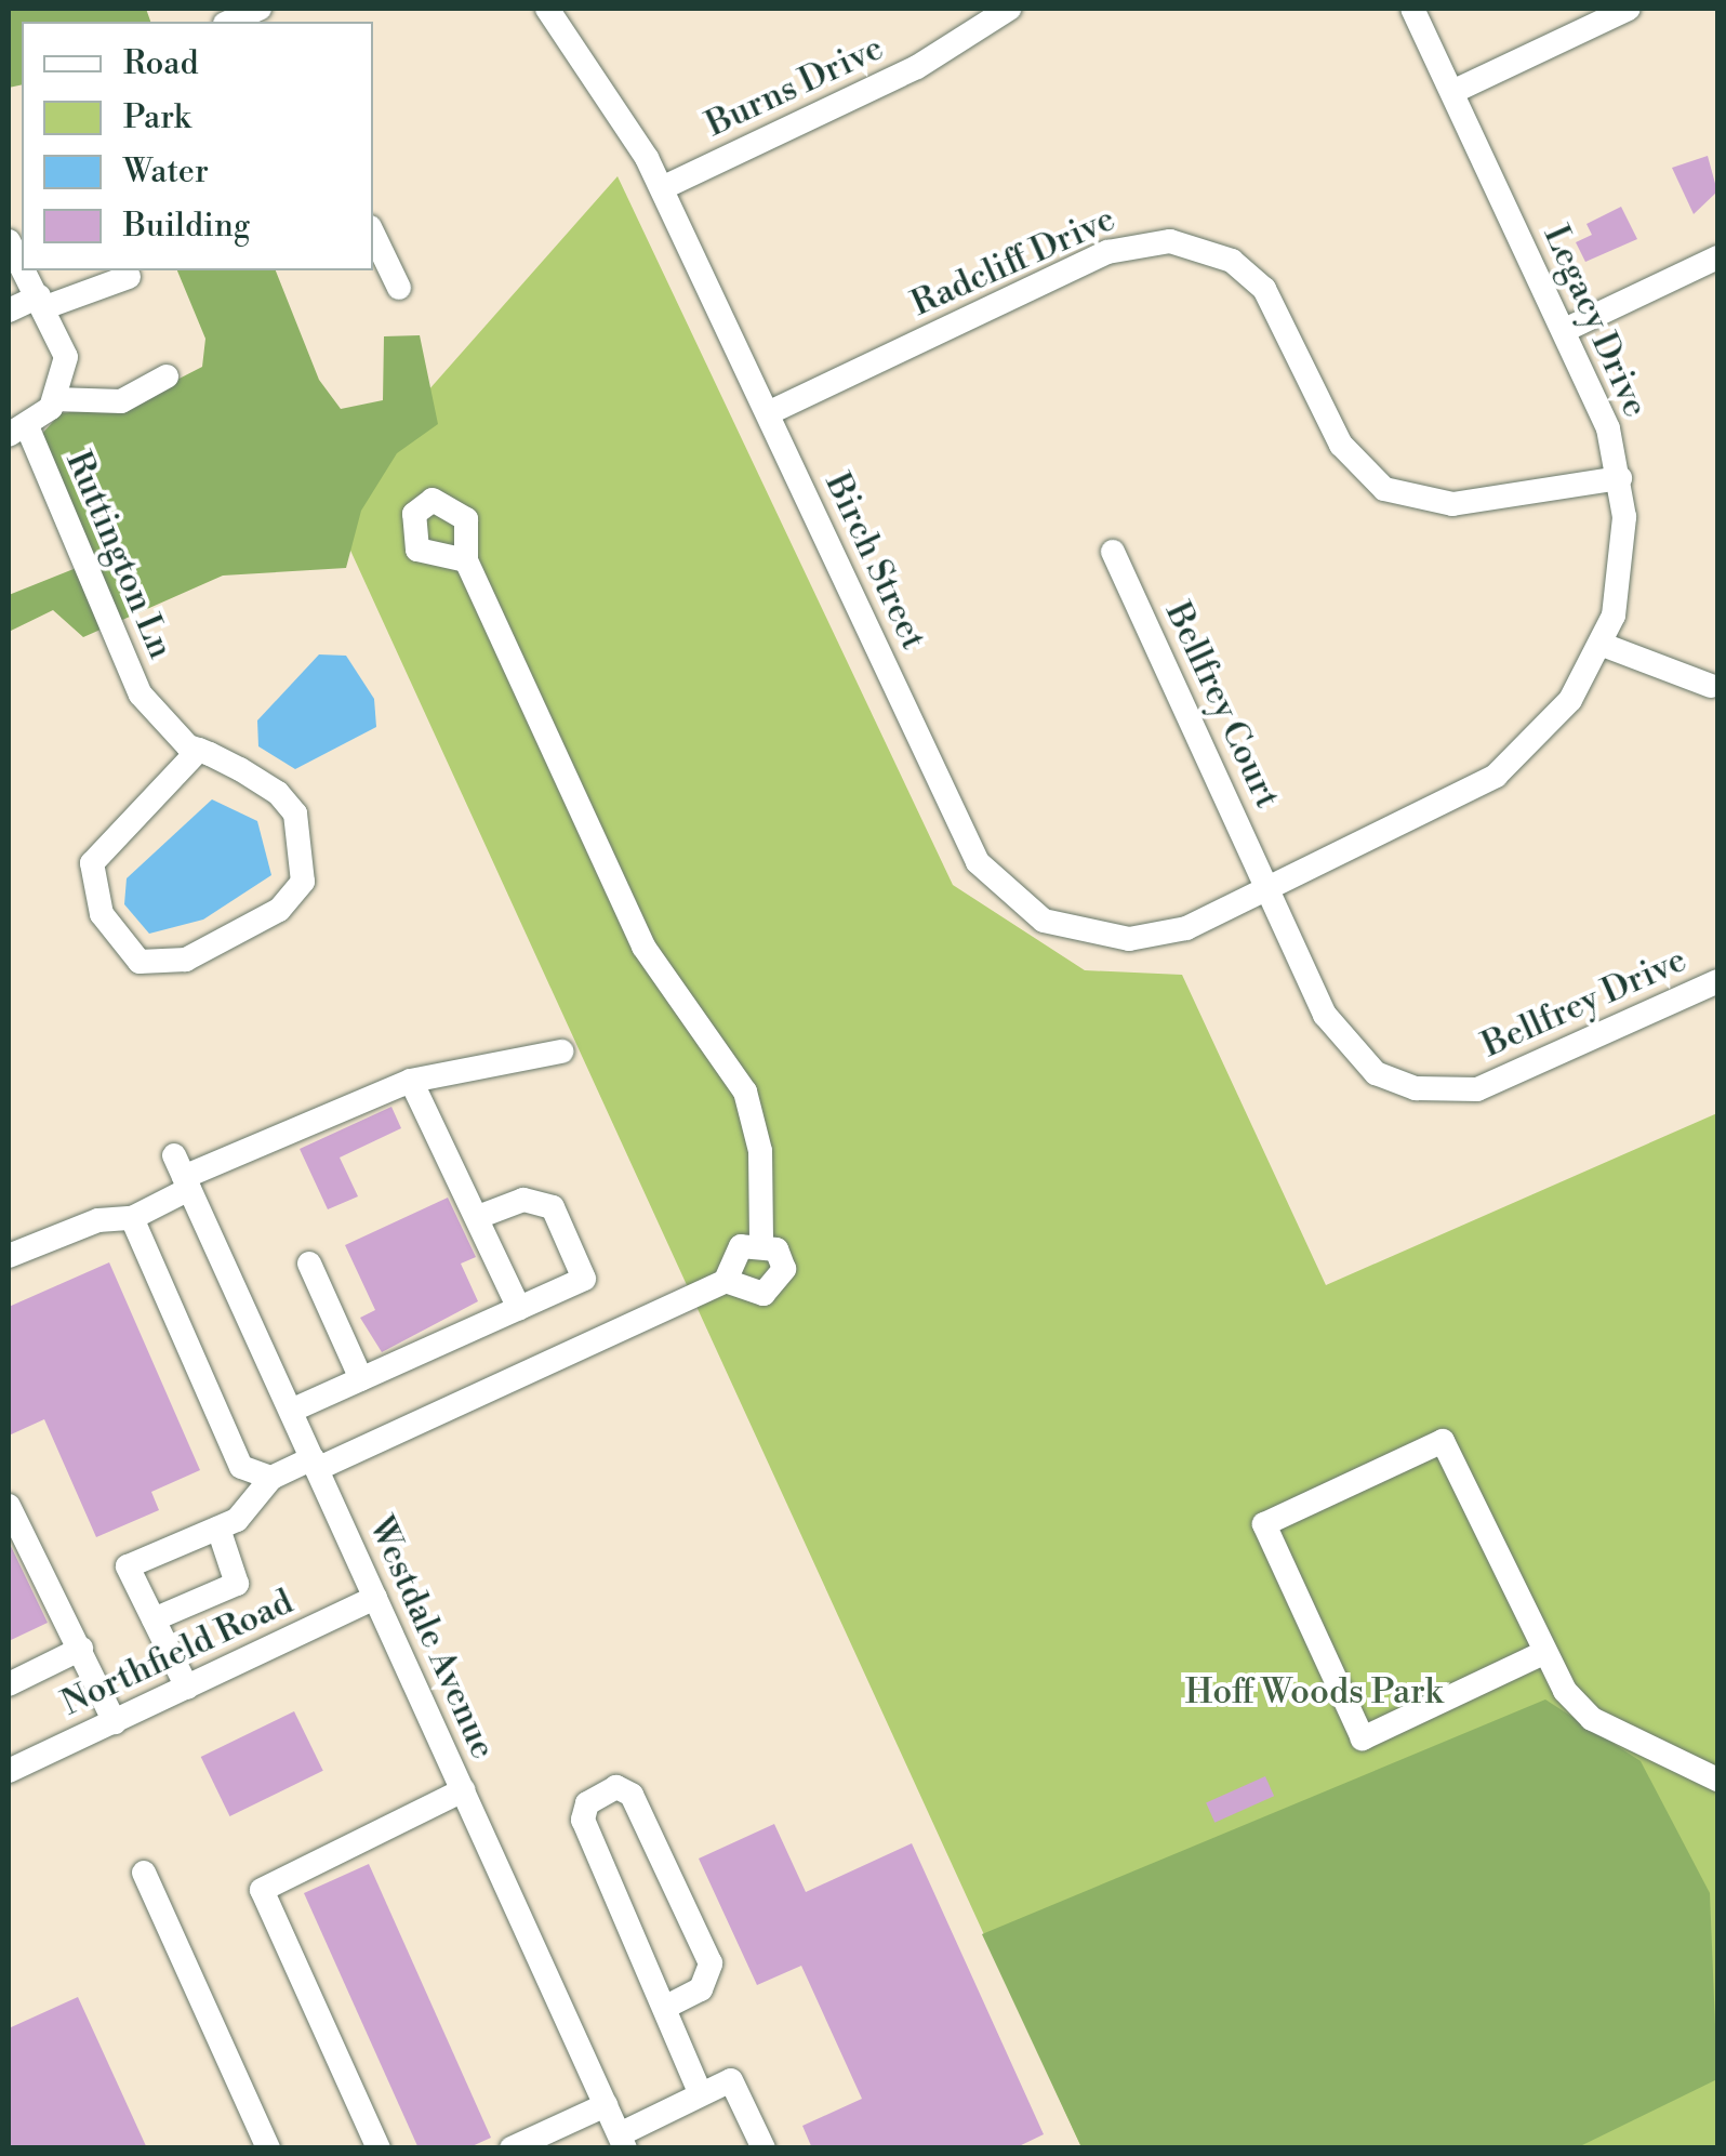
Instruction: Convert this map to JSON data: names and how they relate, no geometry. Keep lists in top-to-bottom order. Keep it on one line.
{"streets":{"street":["Burns Drive","Radcliff Drive","Legacy Drive","Ruttington Ln","Birch Street","Bellfrey Court","Bellfrey Drive","Westdale Avenue","Northfield Road"]},"crossings":[["Burns Drive","Birch Street"],["Radcliff Drive","Legacy Drive"],["Radcliff Drive","Birch Street"],["Legacy Drive","Birch Street"],["Legacy Drive","Bellfrey Court"],["Legacy Drive","Bellfrey Drive"],["Birch Street","Bellfrey Court"],["Birch Street","Bellfrey Drive"],["Bellfrey Court","Bellfrey Drive"],["Westdale Avenue","Northfield Road"]],"parks":["Hoff Woods Park"],"legend":["Road","Park","Water","Building"]}
